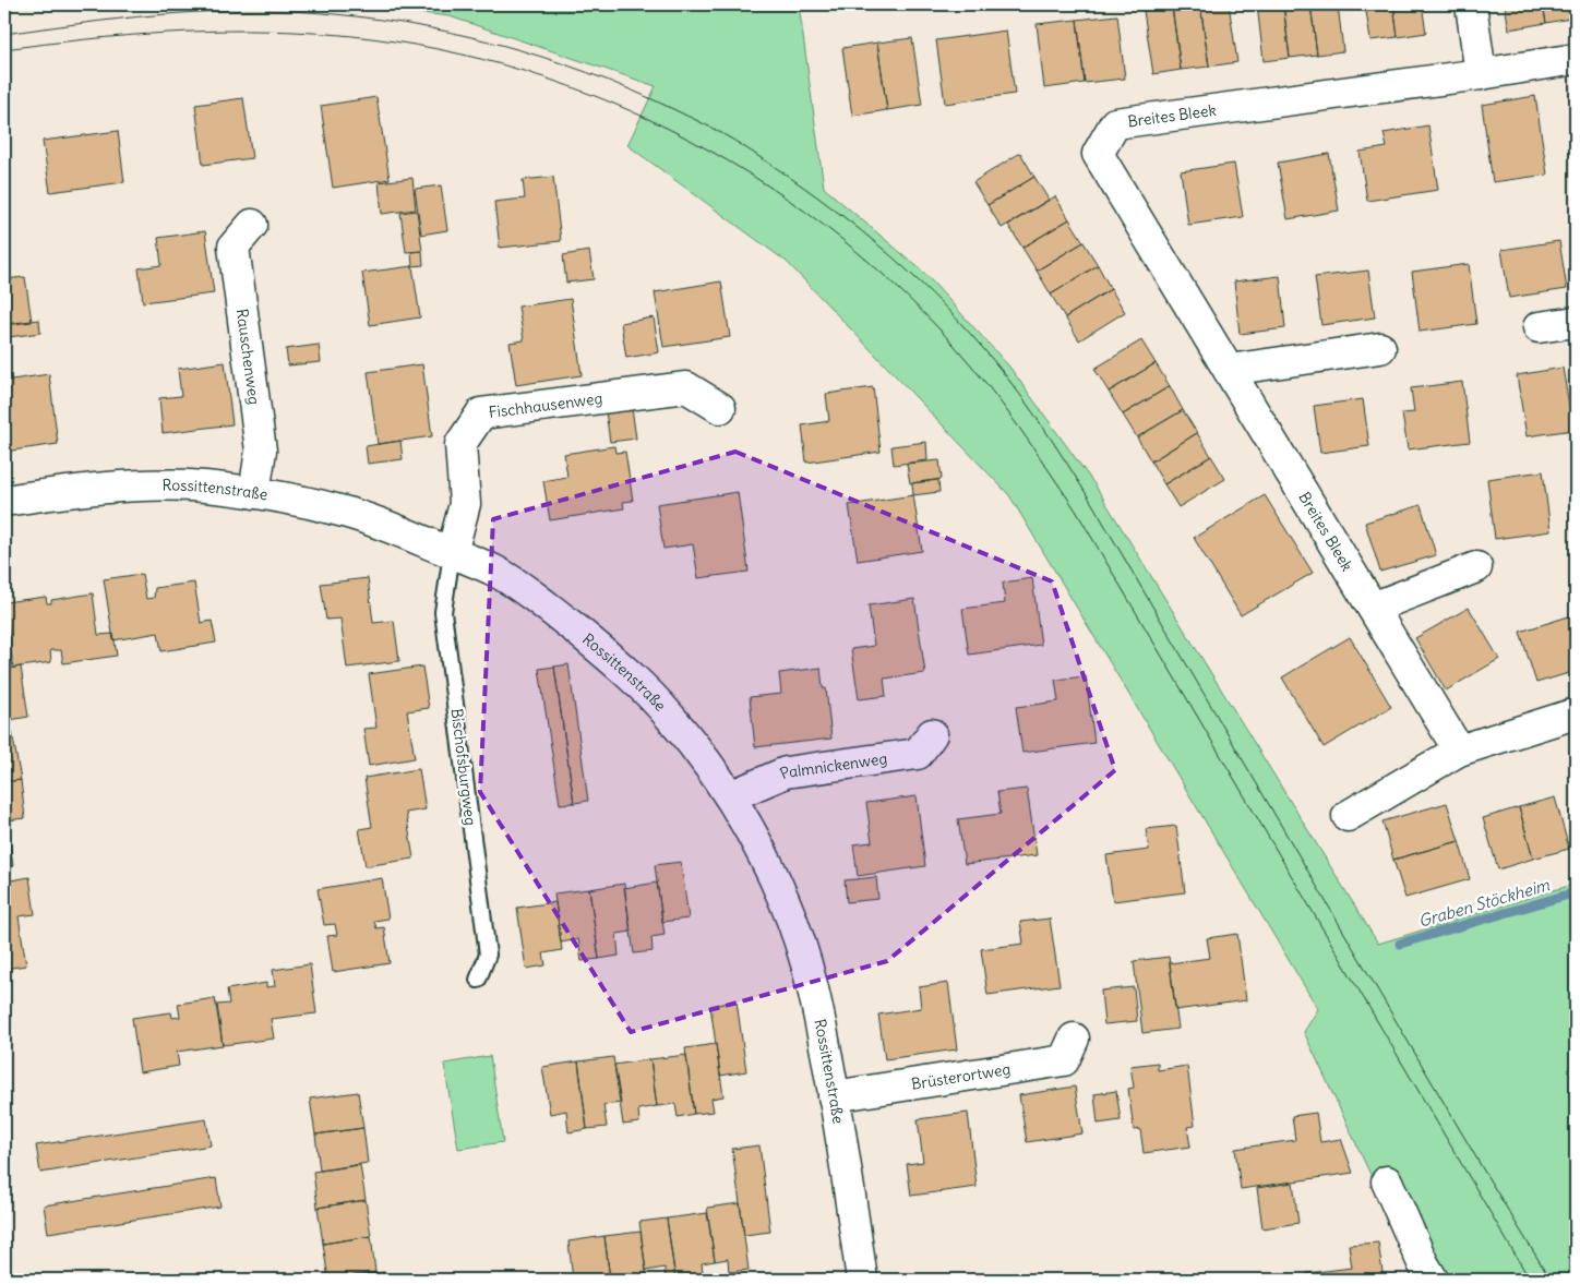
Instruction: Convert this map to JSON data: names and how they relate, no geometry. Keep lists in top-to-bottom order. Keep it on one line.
{"streets":{"street":["Breites Bleek","Rauschenweg","Fischhausenweg","Rossittenstraße","Palmnickenweg","Brüsterortweg"],"lane":["Bischofsburgweg"]},"crossings":[["Rauschenweg","Rossittenstraße"],["Fischhausenweg","Rossittenstraße"],["Fischhausenweg","Bischofsburgweg"],["Rossittenstraße","Bischofsburgweg"],["Rossittenstraße","Palmnickenweg"],["Rossittenstraße","Brüsterortweg"]],"water":["Graben Stöckheim"]}
